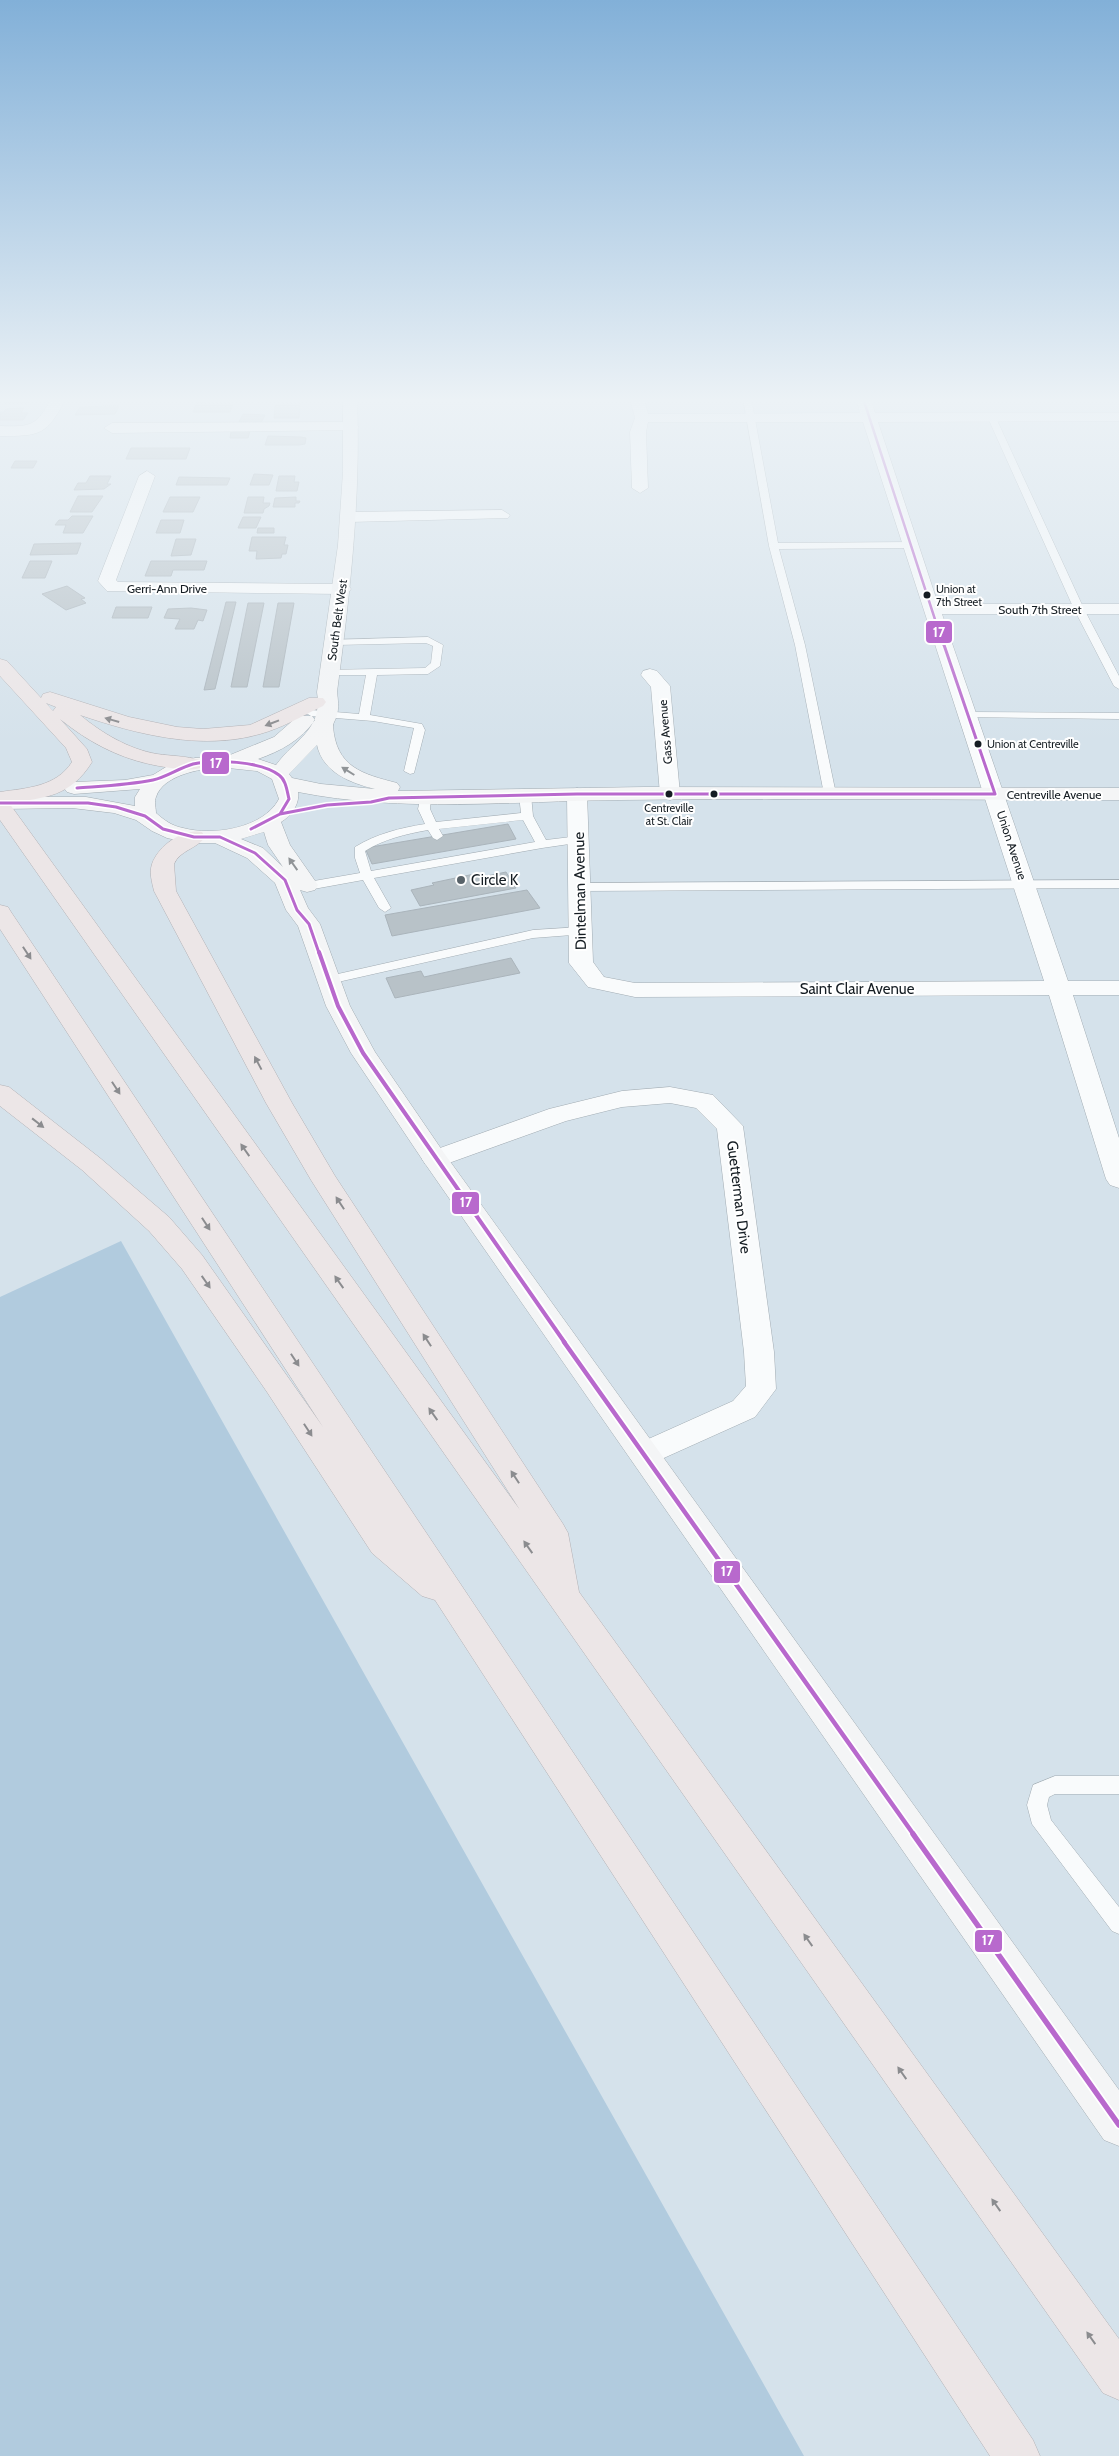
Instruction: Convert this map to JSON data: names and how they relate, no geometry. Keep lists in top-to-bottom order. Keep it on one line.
{"streets":{"main road":["South Belt West","Centreville Avenue"],"street":["Gerri-Ann Drive","South 7th Street","Gass Avenue","Union Avenue","Dintelman Avenue","Saint Clair Avenue","Guetterman Drive"]},"crossings":[["Gerri-Ann Drive","South Belt West"],["South 7th Street","Union Avenue"],["Gass Avenue","Centreville Avenue"],["Centreville Avenue","Union Avenue"],["Centreville Avenue","Dintelman Avenue"],["Union Avenue","Saint Clair Avenue"],["Dintelman Avenue","Saint Clair Avenue"]],"places":["Union at 7th Street","Union at Centreville","Centreville at St. Clair","Circle K"],"lines":["transit line 17"]}
